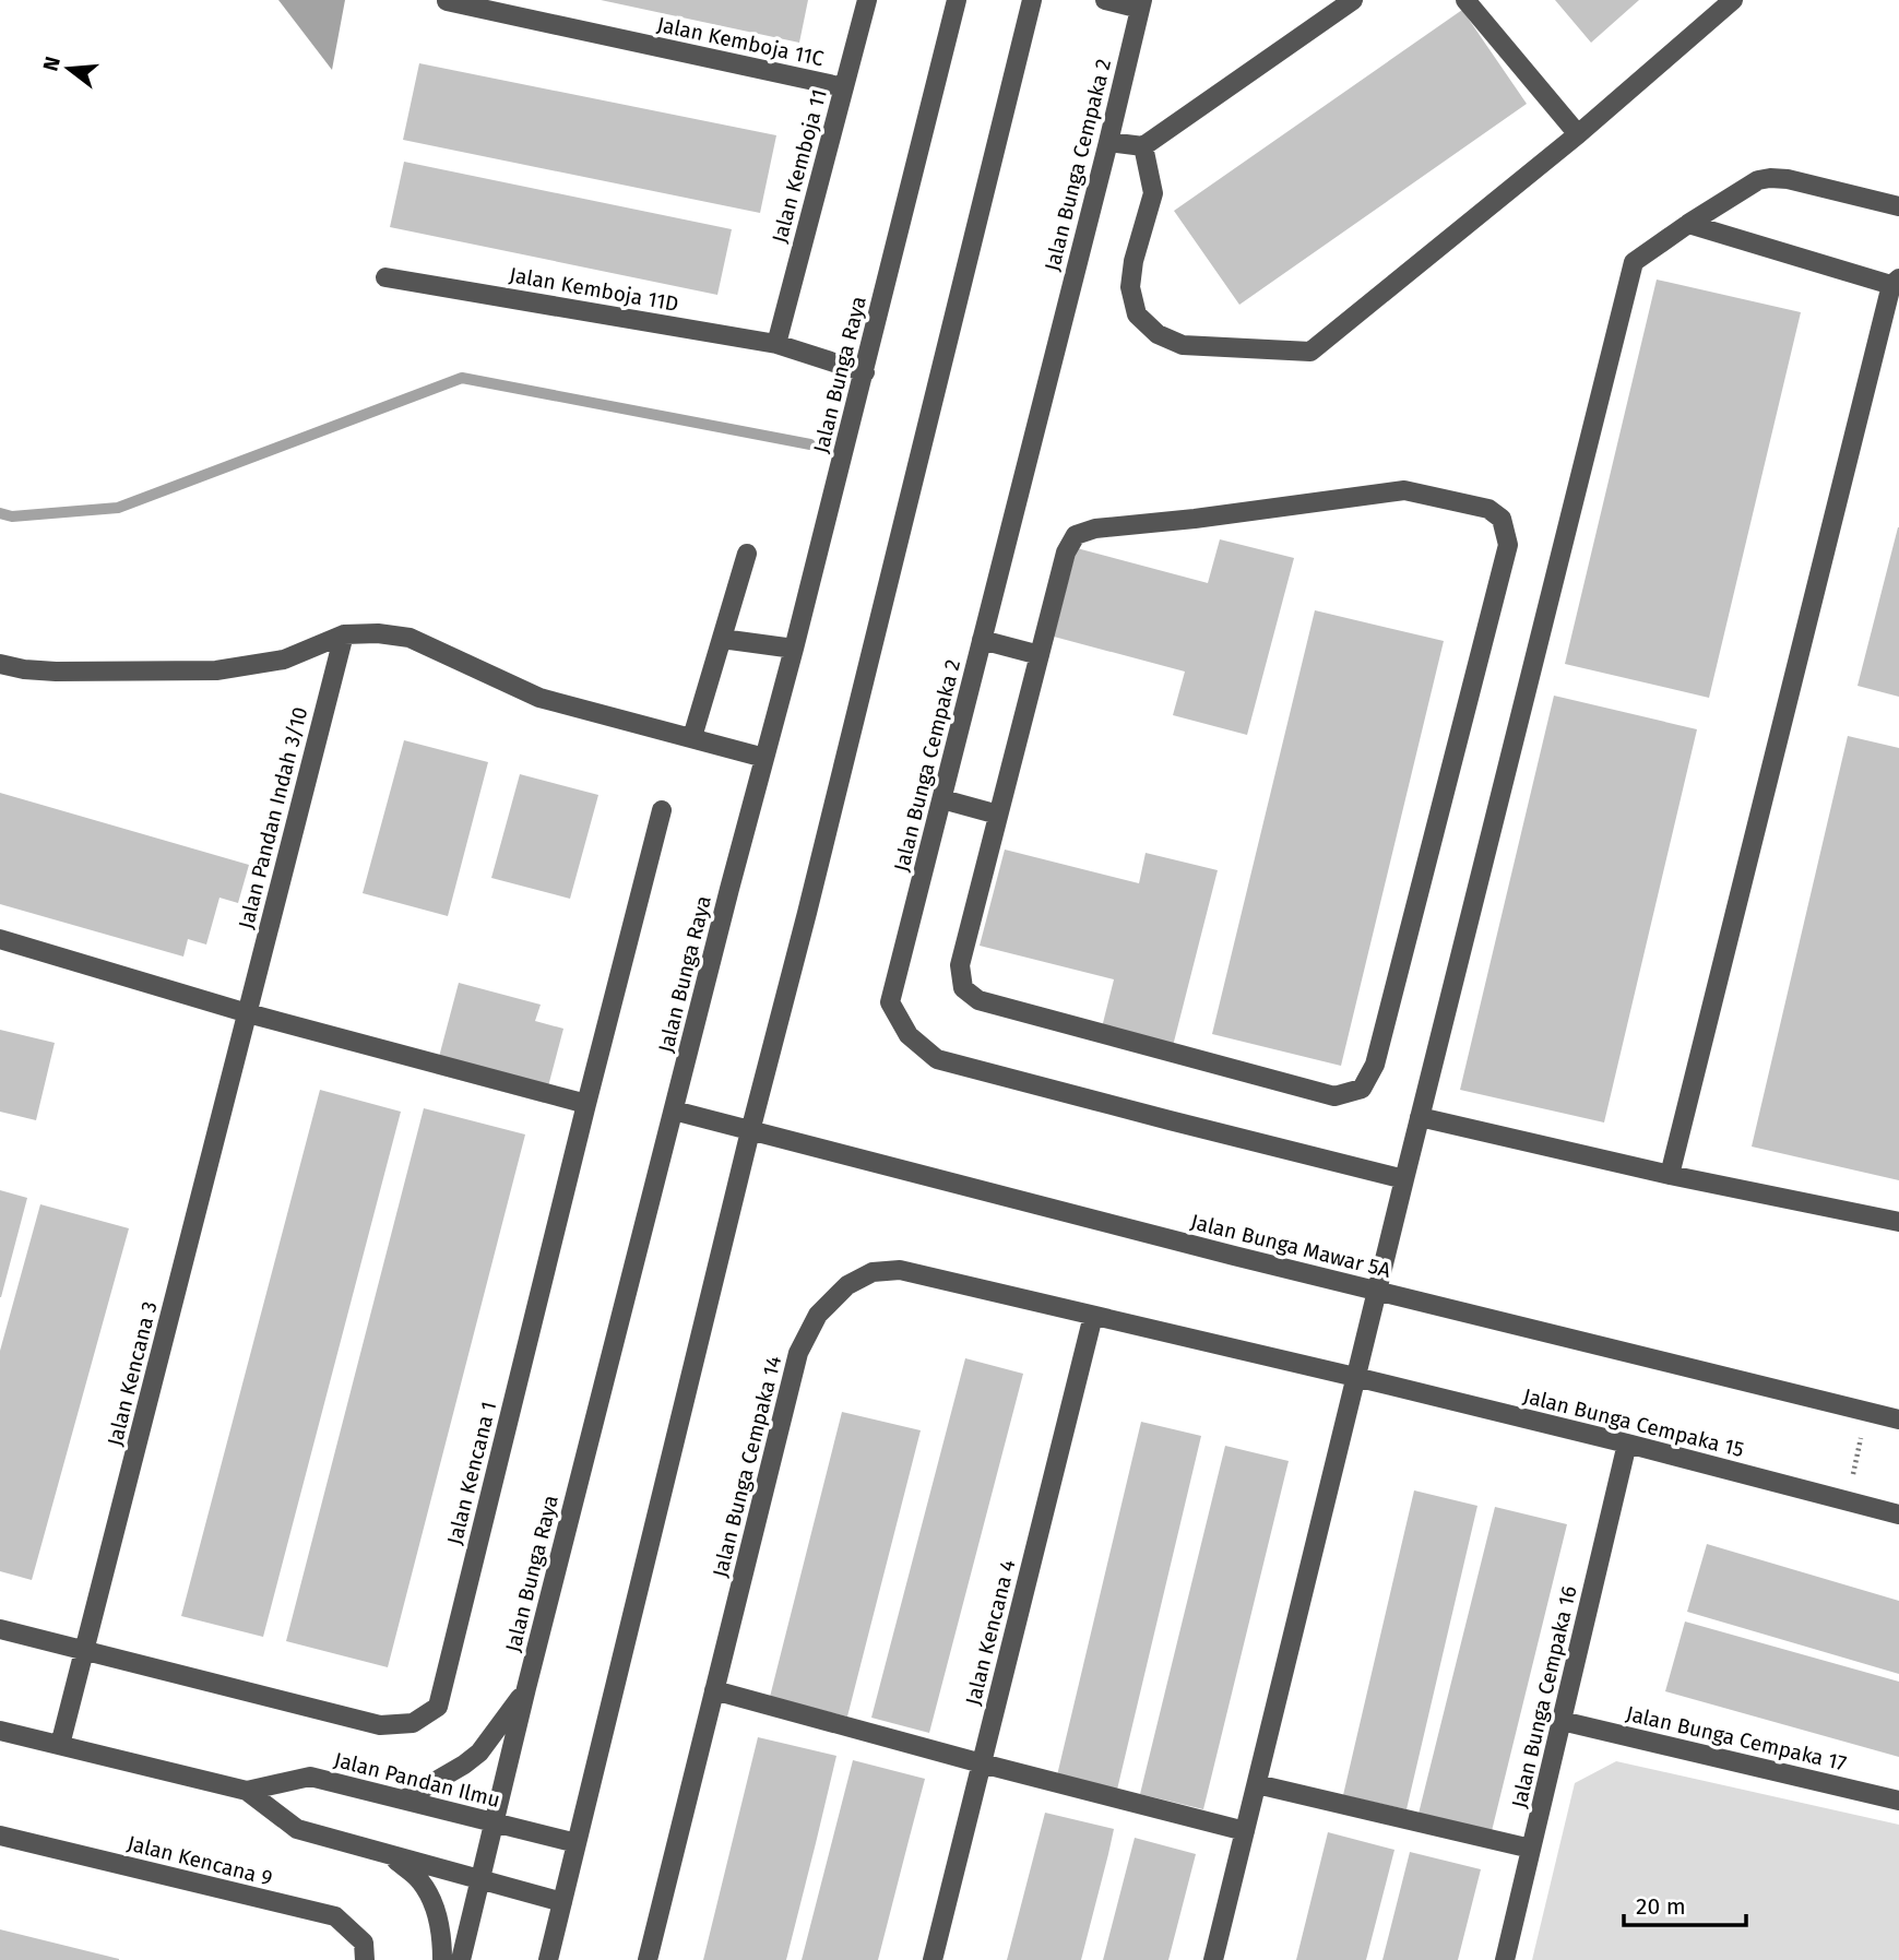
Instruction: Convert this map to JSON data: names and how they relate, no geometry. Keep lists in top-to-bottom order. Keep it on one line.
{"streets":{"street":["Jalan Kemboja 11C","Jalan Bunga Cempaka 2","Jalan Kemboja 11","Jalan Kemboja 11D","Jalan Bunga Raya","Jalan Pandan Indah 3/10","Jalan Bunga Mawar 5A","Jalan Kencana 3","Jalan Bunga Cempaka 15","Jalan Bunga Cempaka 14","Jalan Kencana 1","Jalan Kencana 4","Jalan Bunga Cempaka 16","Jalan Bunga Cempaka 17","Jalan Pandan Ilmu","Jalan Kencana 9"]},"crossings":[["Jalan Kemboja 11C","Jalan Kemboja 11"],["Jalan Kemboja 11","Jalan Kemboja 11D"],["Jalan Kemboja 11D","Jalan Bunga Raya"],["Jalan Bunga Raya","Jalan Bunga Mawar 5A"],["Jalan Bunga Raya","Jalan Pandan Ilmu"],["Jalan Pandan Indah 3/10","Jalan Kencana 3"],["Jalan Kencana 3","Jalan Kencana 1"],["Jalan Kencana 3","Jalan Pandan Ilmu"],["Jalan Bunga Cempaka 15","Jalan Bunga Cempaka 14"],["Jalan Bunga Cempaka 15","Jalan Bunga Cempaka 16"],["Jalan Bunga Cempaka 14","Jalan Kencana 4"],["Jalan Bunga Cempaka 16","Jalan Bunga Cempaka 17"]],"scale_bar":"20 m","north":"left"}
